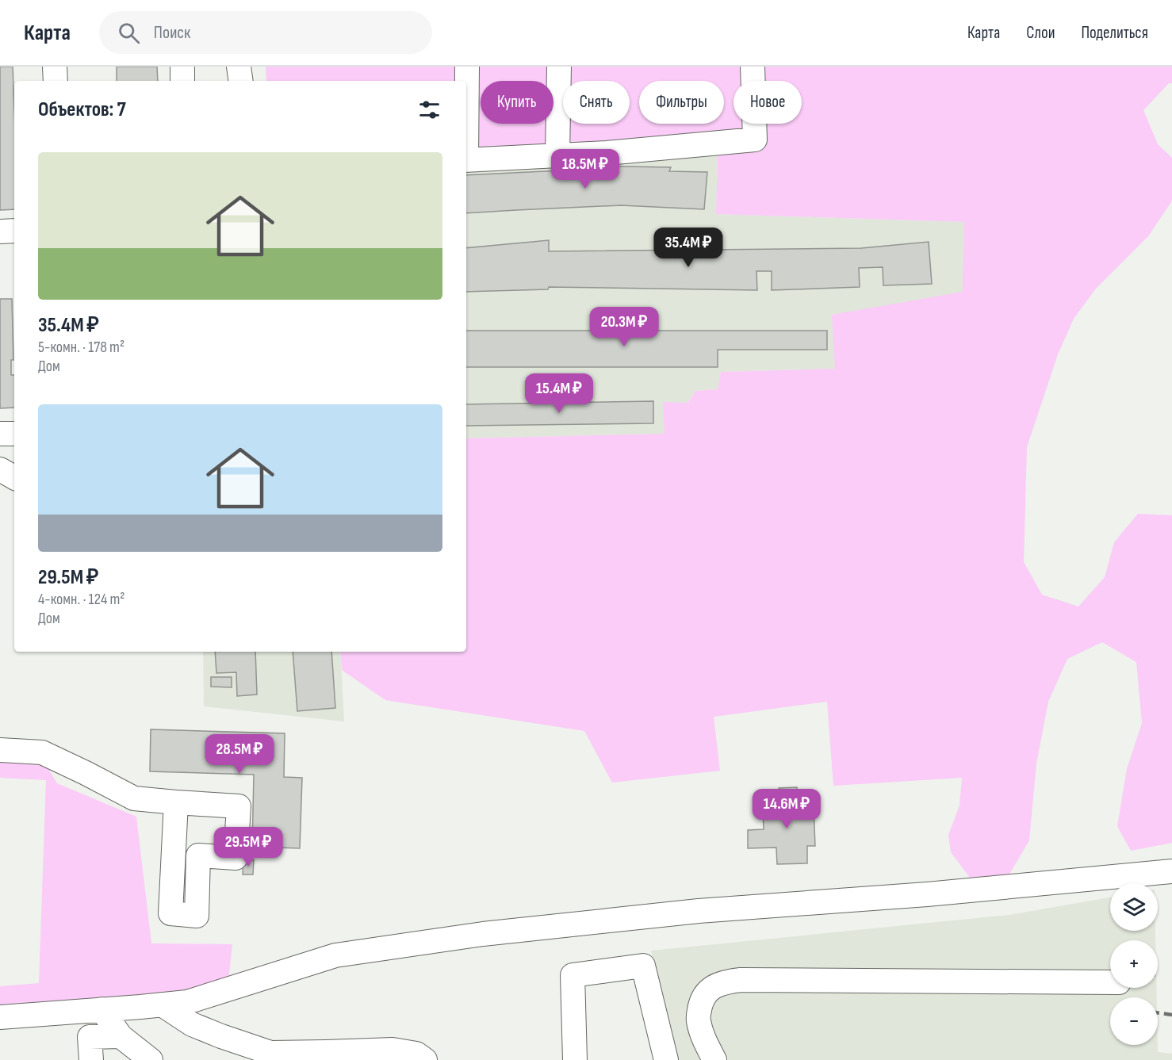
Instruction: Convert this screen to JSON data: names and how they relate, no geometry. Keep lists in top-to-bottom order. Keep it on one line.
{"page":{"header":"Карта","search":"Поиск","nav":["Карта","Слои","Поделиться"],"chip":["Купить","Снять","Фильтры","Новое"],"heading":"Объектов: 7","list":[{"name":"35.4M ₽","note":"5-комн. · 178 m² · Дом"},{"name":"29.5M ₽","note":"4-комн. · 124 m² · Дом"}],"price":["18.5M ₽","35.4M ₽","20.3M ₽","15.4M ₽","28.5M ₽","14.6M ₽","29.5M ₽"],"map_buttons":["+","−"]}}
